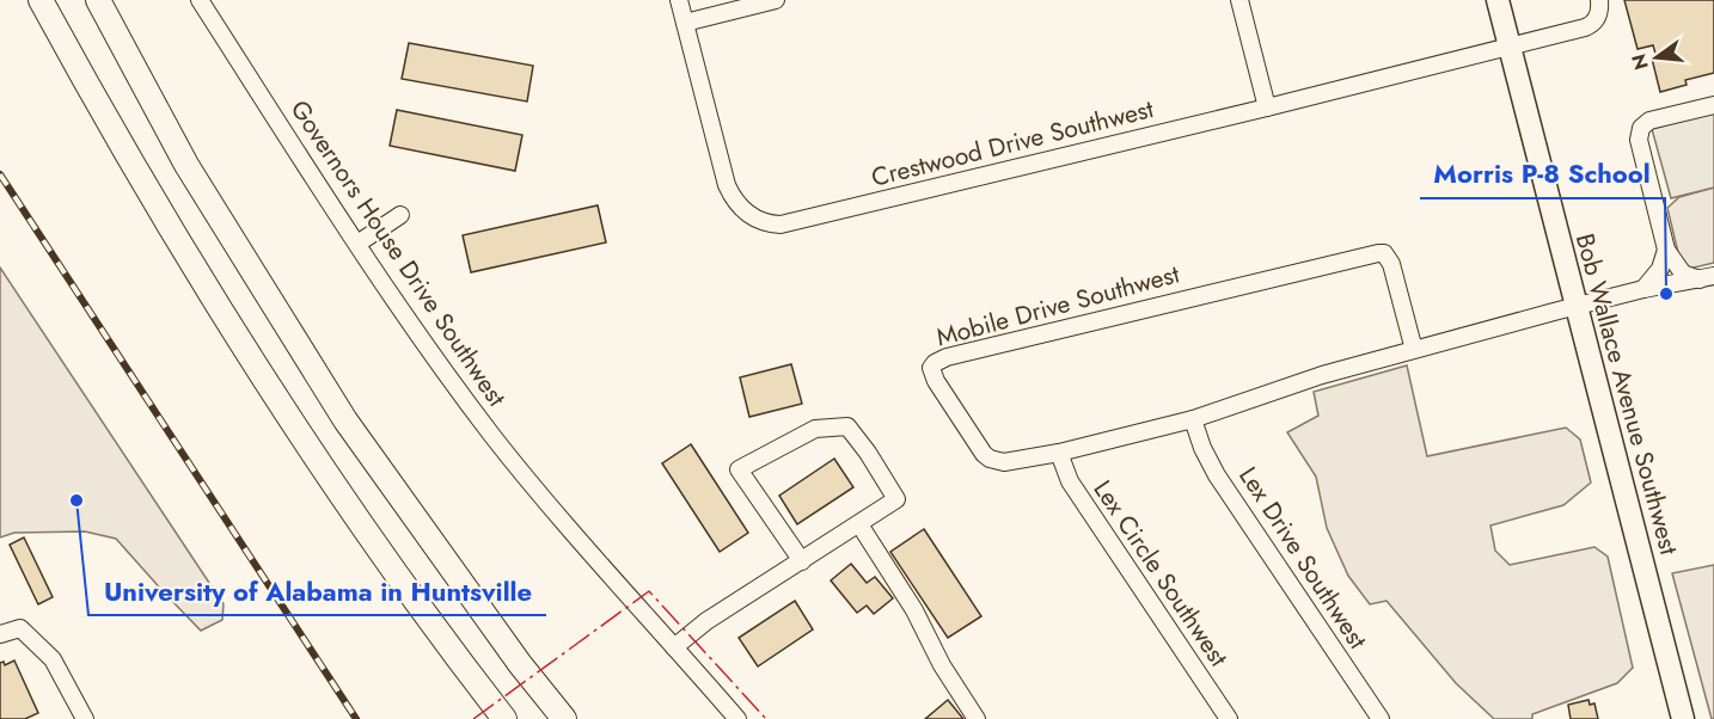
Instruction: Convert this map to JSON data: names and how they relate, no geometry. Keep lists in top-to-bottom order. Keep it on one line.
{"streets":{"main road":["Bob Wallace Avenue Southwest"],"street":["Crestwood Drive Southwest","Governors House Drive Southwest","Mobile Drive Southwest","Lex Drive Southwest","Lex Circle Southwest"]},"crossings":[["Crestwood Drive Southwest","Bob Wallace Avenue Southwest"],["Mobile Drive Southwest","Bob Wallace Avenue Southwest"],["Mobile Drive Southwest","Lex Drive Southwest"],["Mobile Drive Southwest","Lex Circle Southwest"]],"places":["Morris P-8 School","University of Alabama in Huntsville"],"north":"left"}
